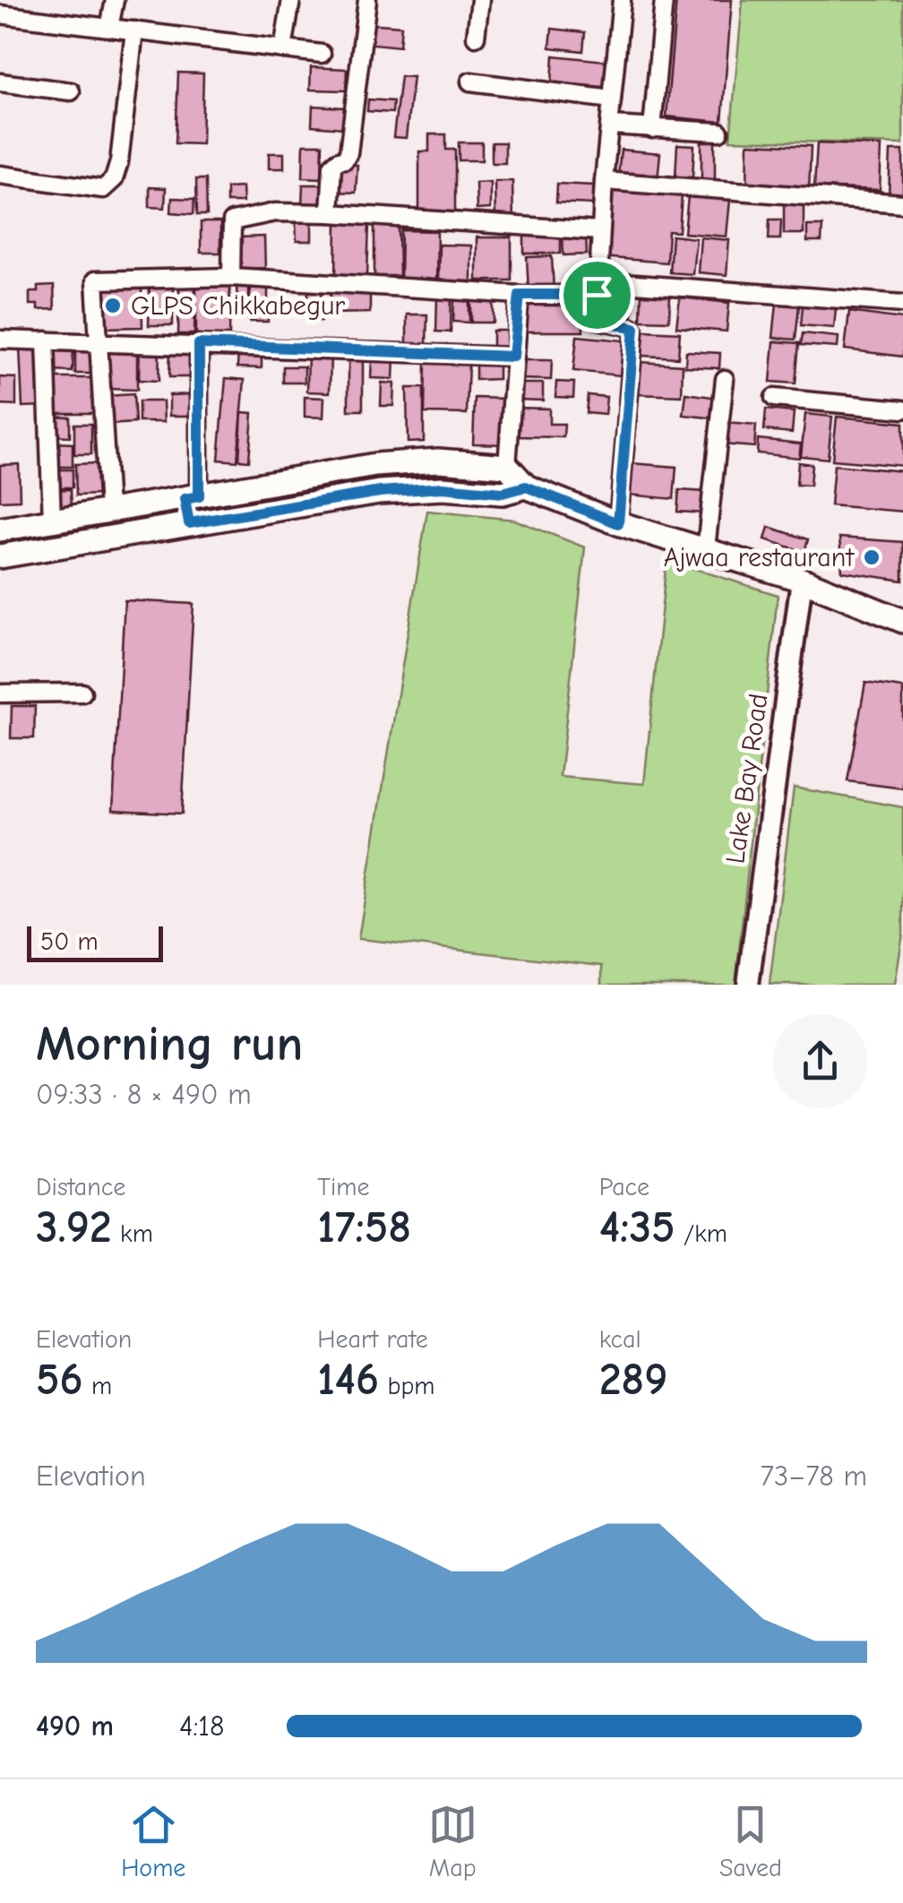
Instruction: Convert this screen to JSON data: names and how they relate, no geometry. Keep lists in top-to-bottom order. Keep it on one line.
{"streets":{"street":["Lake Bay Road"]},"places":["GLPS Chikkabegur","Ajwaa restaurant"],"scale_bar":"50 m","page":{"scale":"50 m","heading":["Morning run","09:33 · 8 × 490 m"],"stats":[["Distance","3.92 km"],["Time","17:58"],["Pace","4:35 /km"],["Elevation","56 m"],["Heart rate","146 bpm"],["kcal","289"]],"chart":["Elevation","73–78 m"],"list":[{"name":"490 m","note":"4:18"}],"tabs":["Home","Map","Saved"]}}
